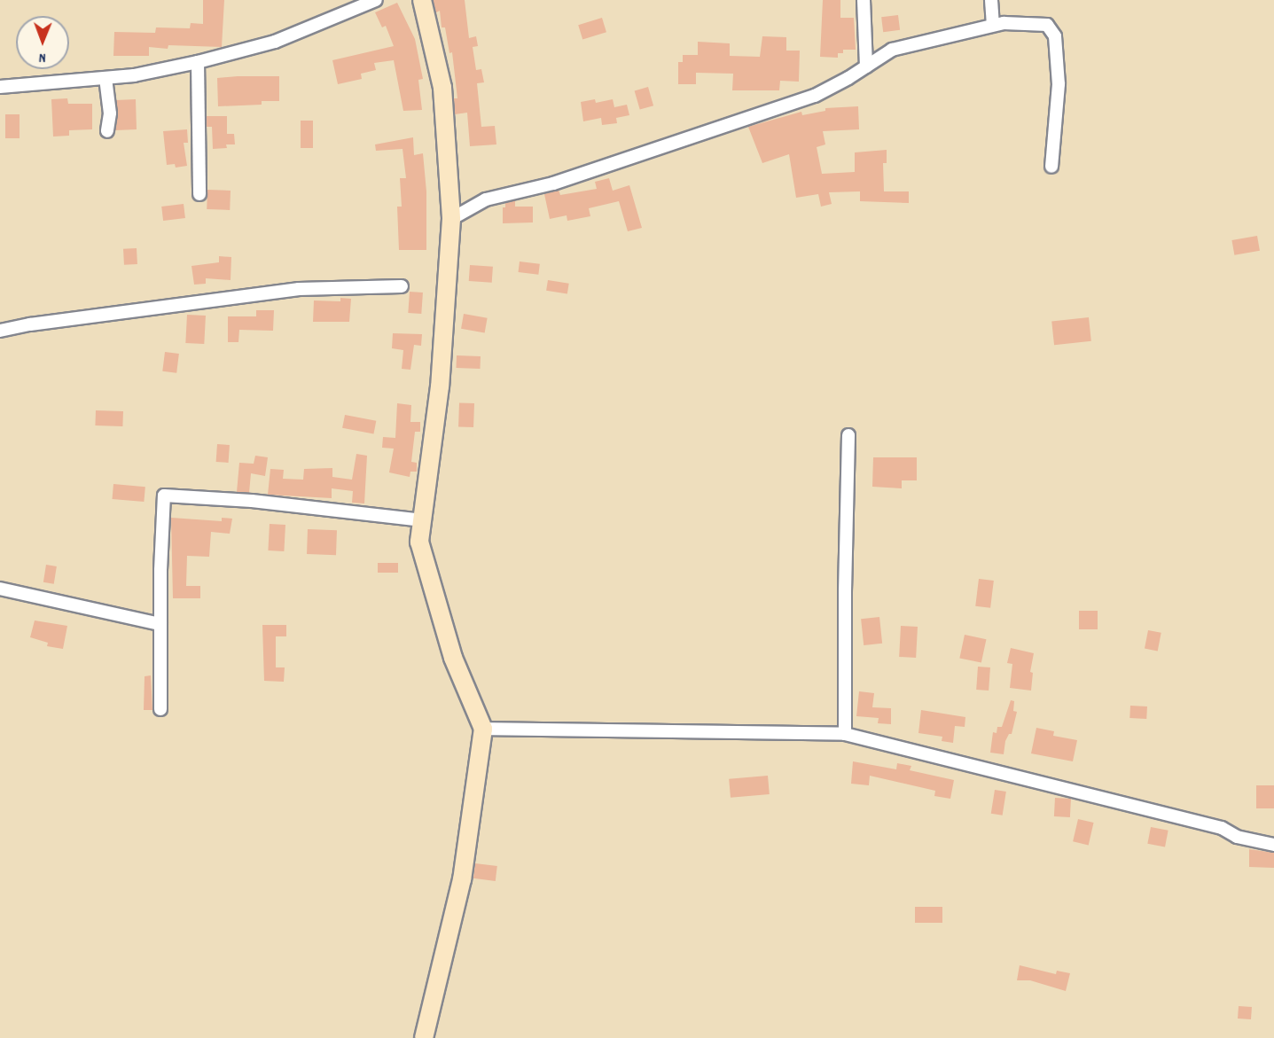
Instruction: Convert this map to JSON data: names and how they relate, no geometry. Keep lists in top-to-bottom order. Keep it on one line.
{"north":"bottom"}
